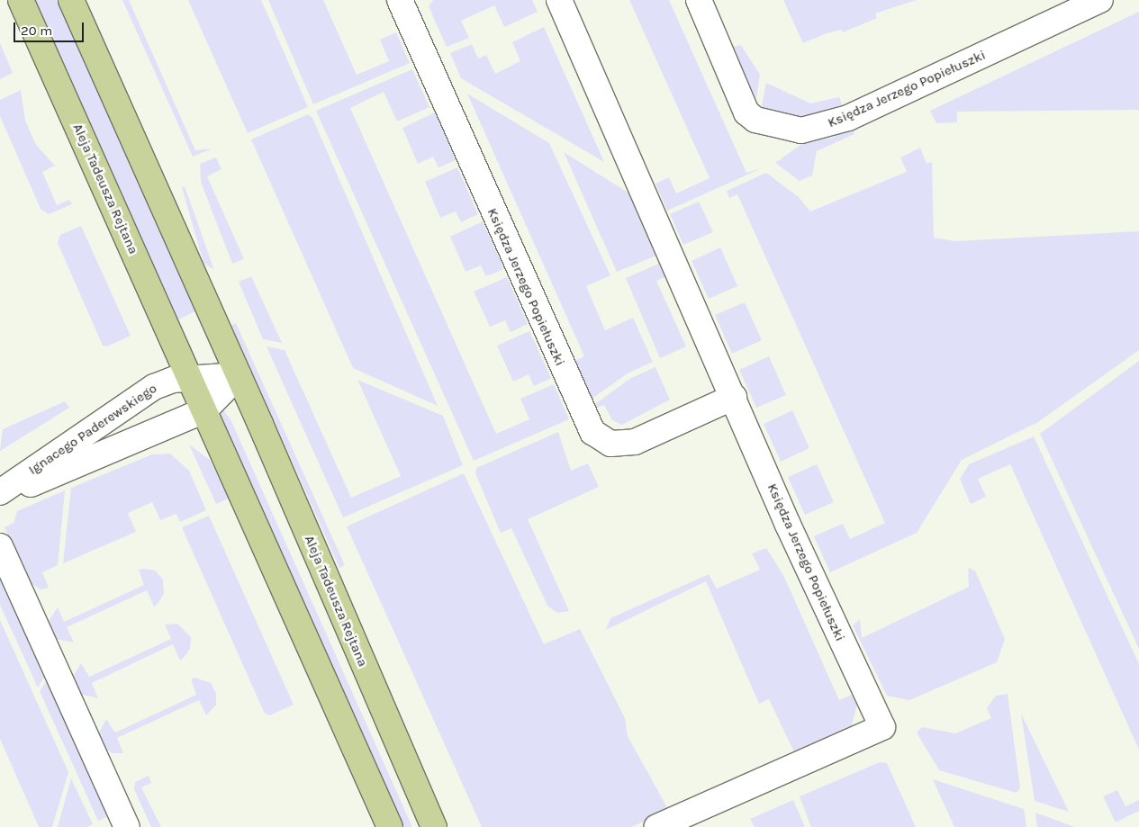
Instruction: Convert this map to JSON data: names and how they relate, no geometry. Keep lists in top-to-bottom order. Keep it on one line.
{"streets":{"main road":["Aleja Tadeusza Rejtana"],"street":["Księdza Jerzego Popiełuszki","Ignacego Paderewskiego"]},"crossings":[["Aleja Tadeusza Rejtana","Ignacego Paderewskiego"]],"scale_bar":"20 m"}
